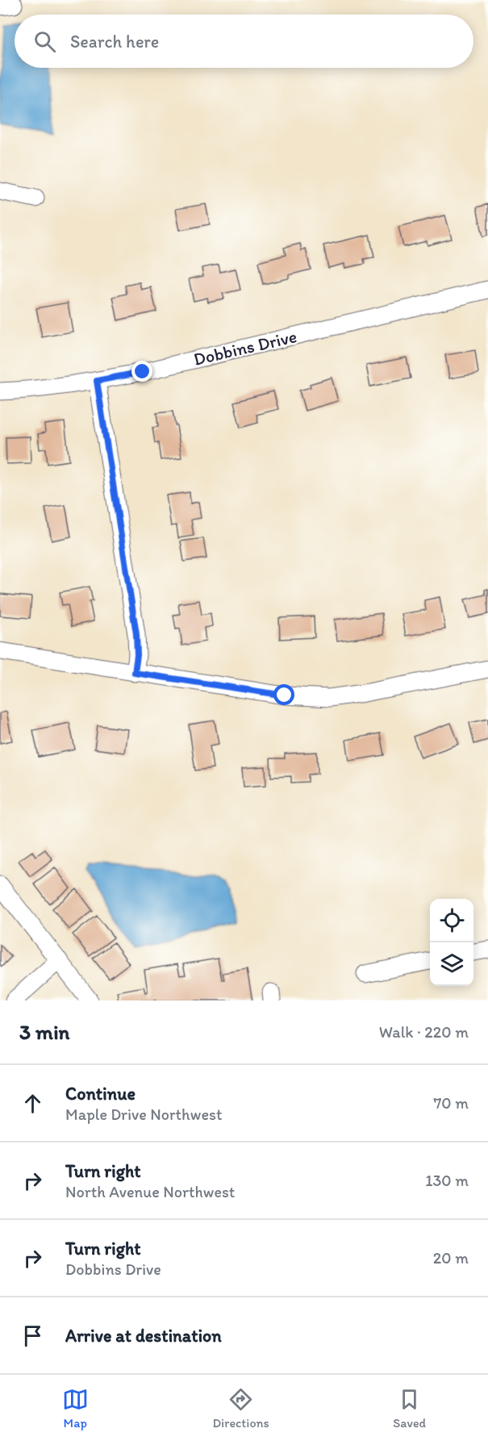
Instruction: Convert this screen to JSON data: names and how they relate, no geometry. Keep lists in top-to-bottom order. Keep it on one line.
{"streets":{"street":["Dobbins Drive"]},"page":{"search":"Search here","heading":["3 min","Walk · 220 m"],"list":[["Continue","Maple Drive Northwest","70 m"],["Turn right","North Avenue Northwest","130 m"],["Turn right","Dobbins Drive","20 m"],"Arrive at destination"],"nav":["Map","Directions","Saved"]}}
